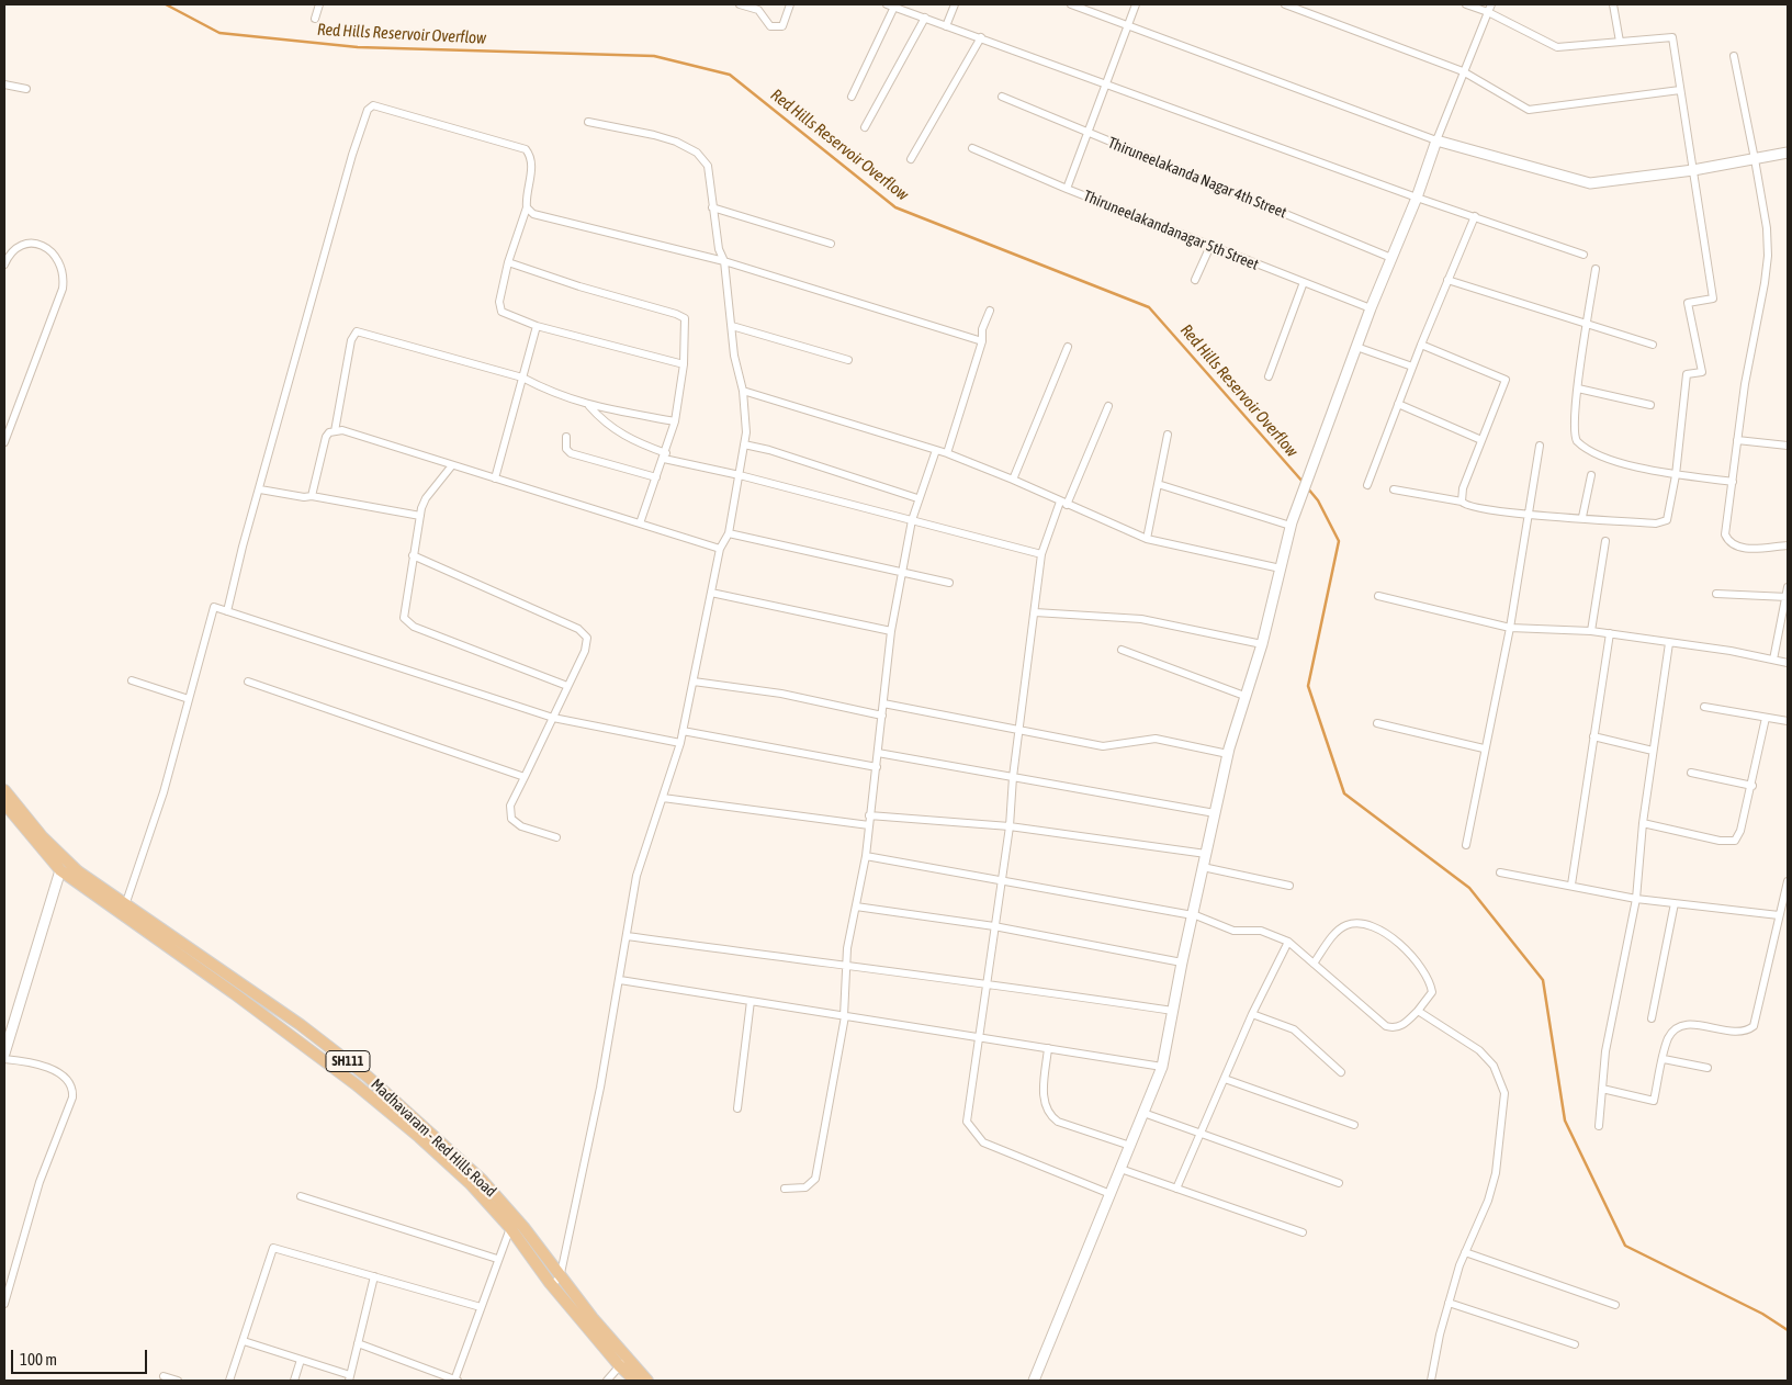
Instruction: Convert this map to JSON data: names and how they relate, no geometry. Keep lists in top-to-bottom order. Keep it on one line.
{"streets":{"main road":["SH111","Madhavaram - Red Hills Road"],"street":["Thiruneelakanda Nagar 4th Street","Thiruneelakandanagar 5th Street"]},"water":["Red Hills Reservoir Overflow"],"scale_bar":"100 m"}
